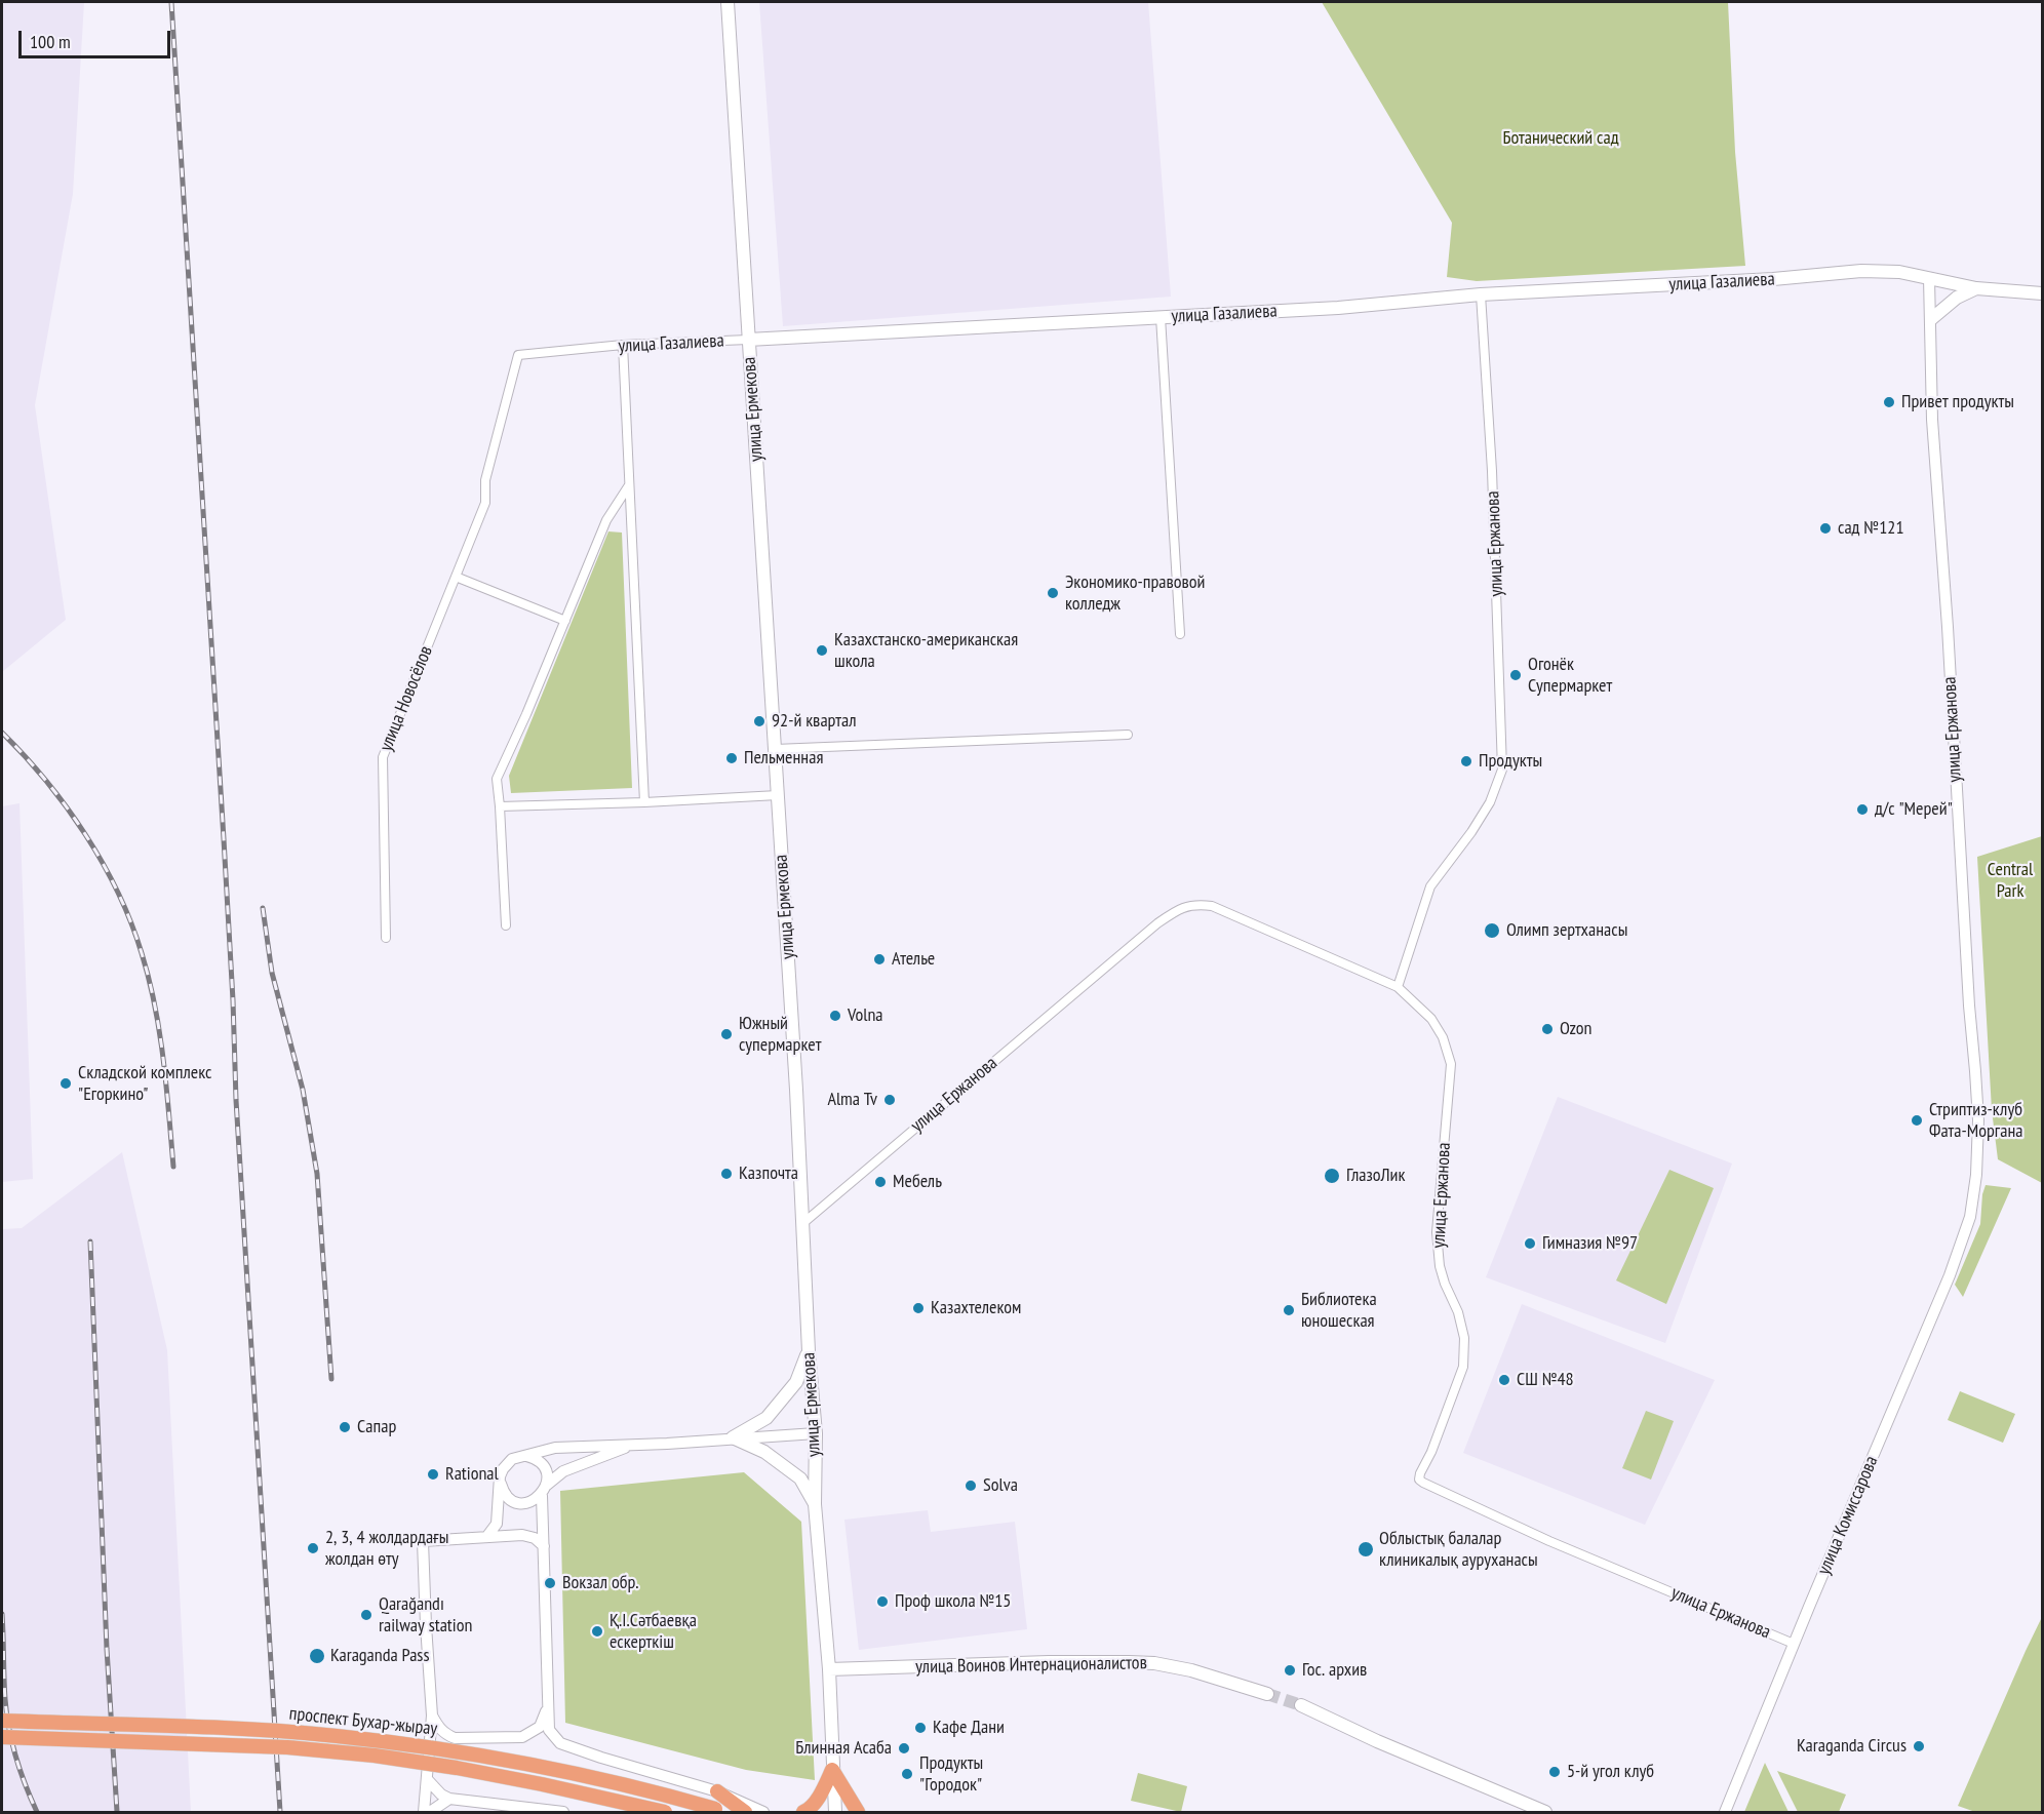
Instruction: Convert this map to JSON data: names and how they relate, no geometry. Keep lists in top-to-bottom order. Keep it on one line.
{"streets":{"main road":["улица Газалиева","улица Ермекова","улица Воинов Интернационалистов","проспект Бухар-жырау"],"street":["улица Ержанова","улица Новосёлов","улица Комиссарова"]},"crossings":[["улица Газалиева","улица Ермекова"],["улица Газалиева","улица Ержанова"],["улица Газалиева","улица Новосёлов"],["улица Ермекова","улица Ержанова"],["улица Ермекова","улица Воинов Интернационалистов"],["улица Ержанова","улица Комиссарова"]],"parks":["Ботанический сад","Central Park"],"places":["Привет продукты","сад №121","Экономико-правовой колледж","Казахстанско-американская школа","Огонёк Супермаркет","92-й квартал","Пельменная","Продукты","д/с \"Мерей\"","Олимп зертханасы","Ателье","Volna","Ozon","Южный супермаркет","Складской комплекс \"Егоркино\"","Alma Tv","Стриптиз-клуб Фата-Моргана","Казпочта","ГлазоЛик","Мебель","Гимназия №97","Казахтелеком","Библиотека юношеская","СШ №48","Сапар","Rational","Solva","2, 3, 4 жолдардағы жолдан өту","Облыстық балалар клиникалық ауруханасы","Вокзал обр.","Проф школа №15","Qarağandı railway station","Қ.І.Сәтбаевқа ескерткіш","Karaganda Pass","Гос. архив","Кафе Дани","Karaganda Circus","Блинная Асаба","5-й угол клуб","Продукты \"Городок\""],"scale_bar":"100 m"}
